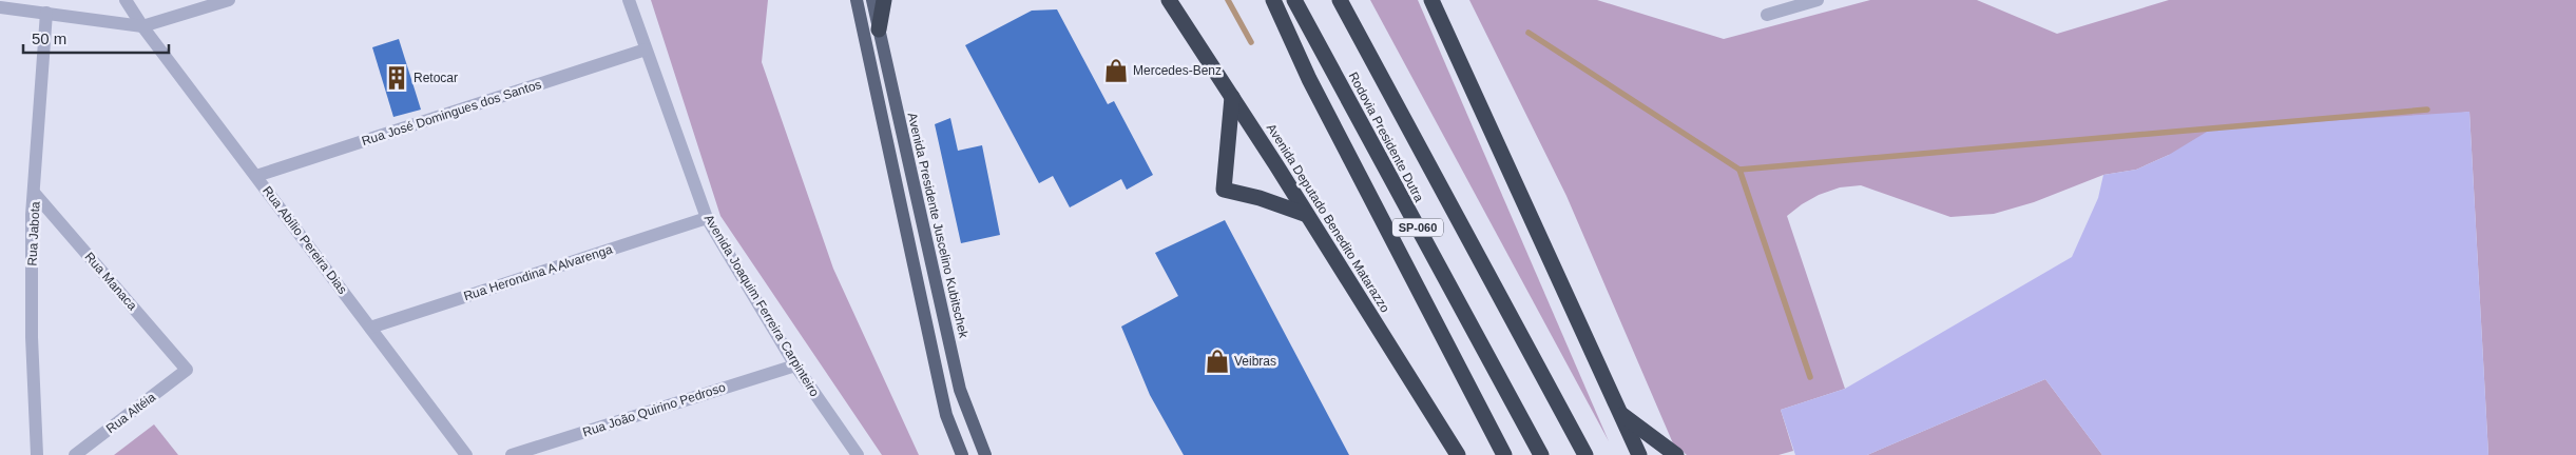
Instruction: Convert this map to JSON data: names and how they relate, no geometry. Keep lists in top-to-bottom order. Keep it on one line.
{"streets":{"highway":["Rodovia Presidente Dutra","Avenida Deputado Benedito Matarazzo","SP-060"],"main road":["Avenida Presidente Juscelino Kubitschek"],"street":["Rua José Domingues dos Santos","Rua Jabota","Rua Abílio Pereira Dias","Rua Herondina A Alvarenga","Rua Manaca","Avenida Joaquim Ferreira Carpinteiro","Rua João Quirino Pedroso","Rua Altéia"]},"crossings":[["Rua José Domingues dos Santos","Rua Abílio Pereira Dias"],["Rua José Domingues dos Santos","Avenida Joaquim Ferreira Carpinteiro"],["Rua Jabota","Rua Manaca"],["Rua Abílio Pereira Dias","Rua Herondina A Alvarenga"],["Rua Herondina A Alvarenga","Avenida Joaquim Ferreira Carpinteiro"],["Rua Manaca","Rua Altéia"],["Avenida Joaquim Ferreira Carpinteiro","Rua João Quirino Pedroso"]],"places":{"shop":["Mercedes-Benz","Veibras"],"building":["Retocar"]},"scale_bar":"50 m"}
